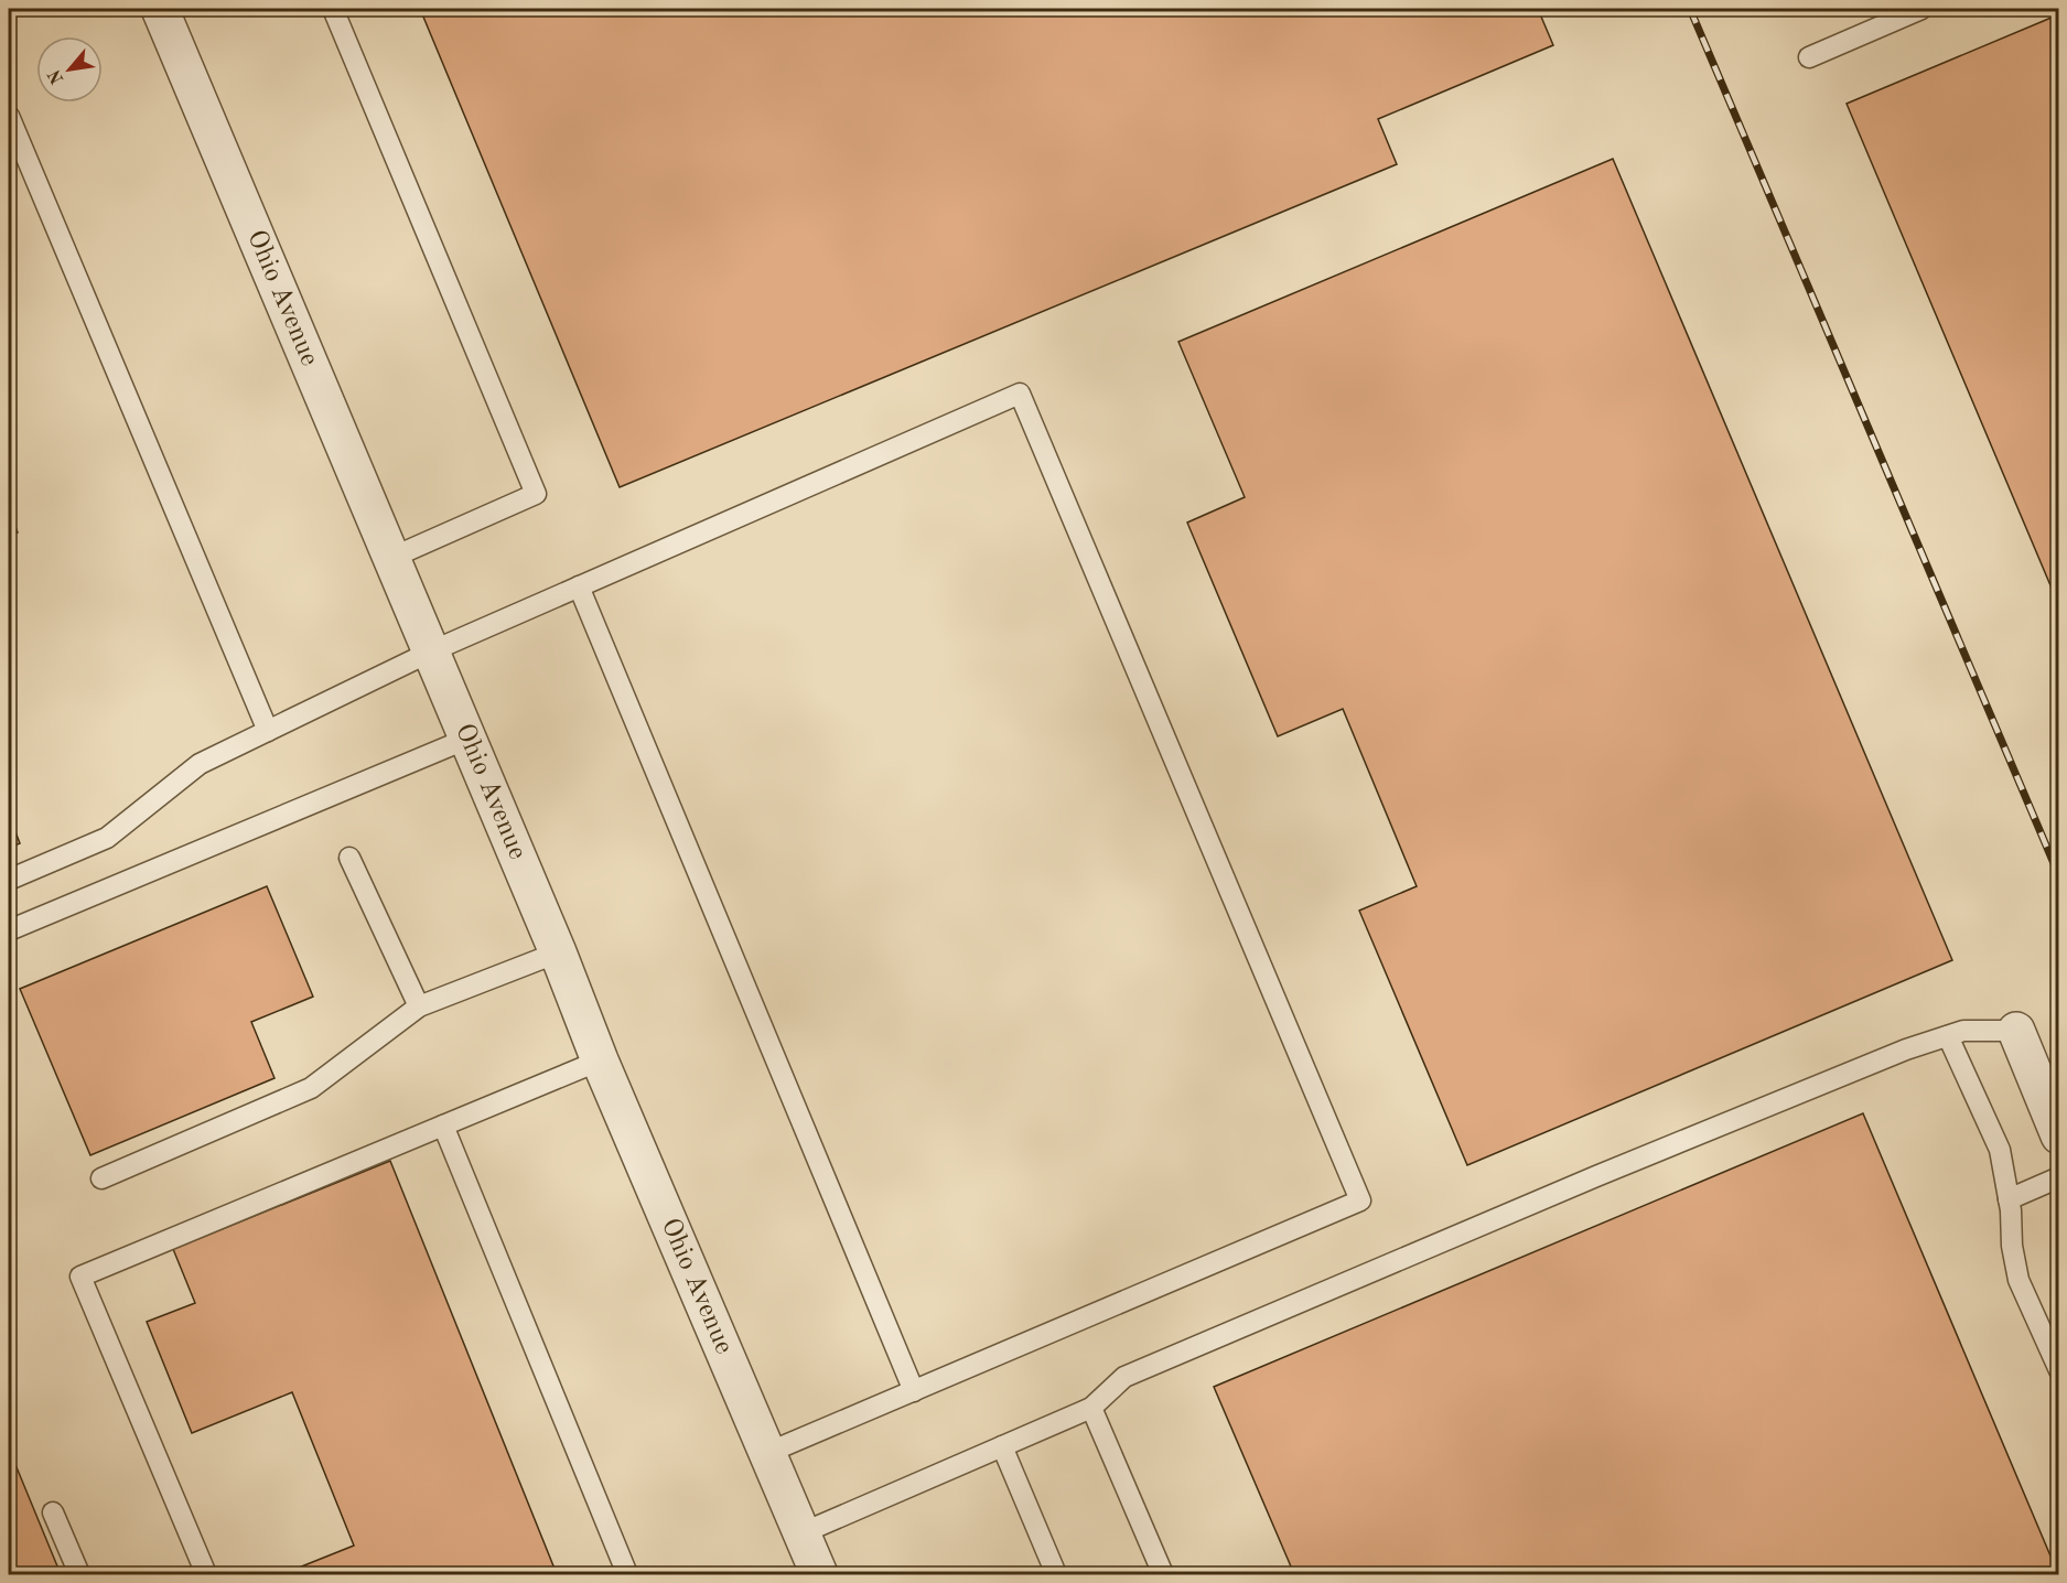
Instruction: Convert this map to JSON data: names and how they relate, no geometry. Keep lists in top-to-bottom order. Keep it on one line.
{"streets":{"street":["Ohio Avenue"]},"north":"bottom left"}
